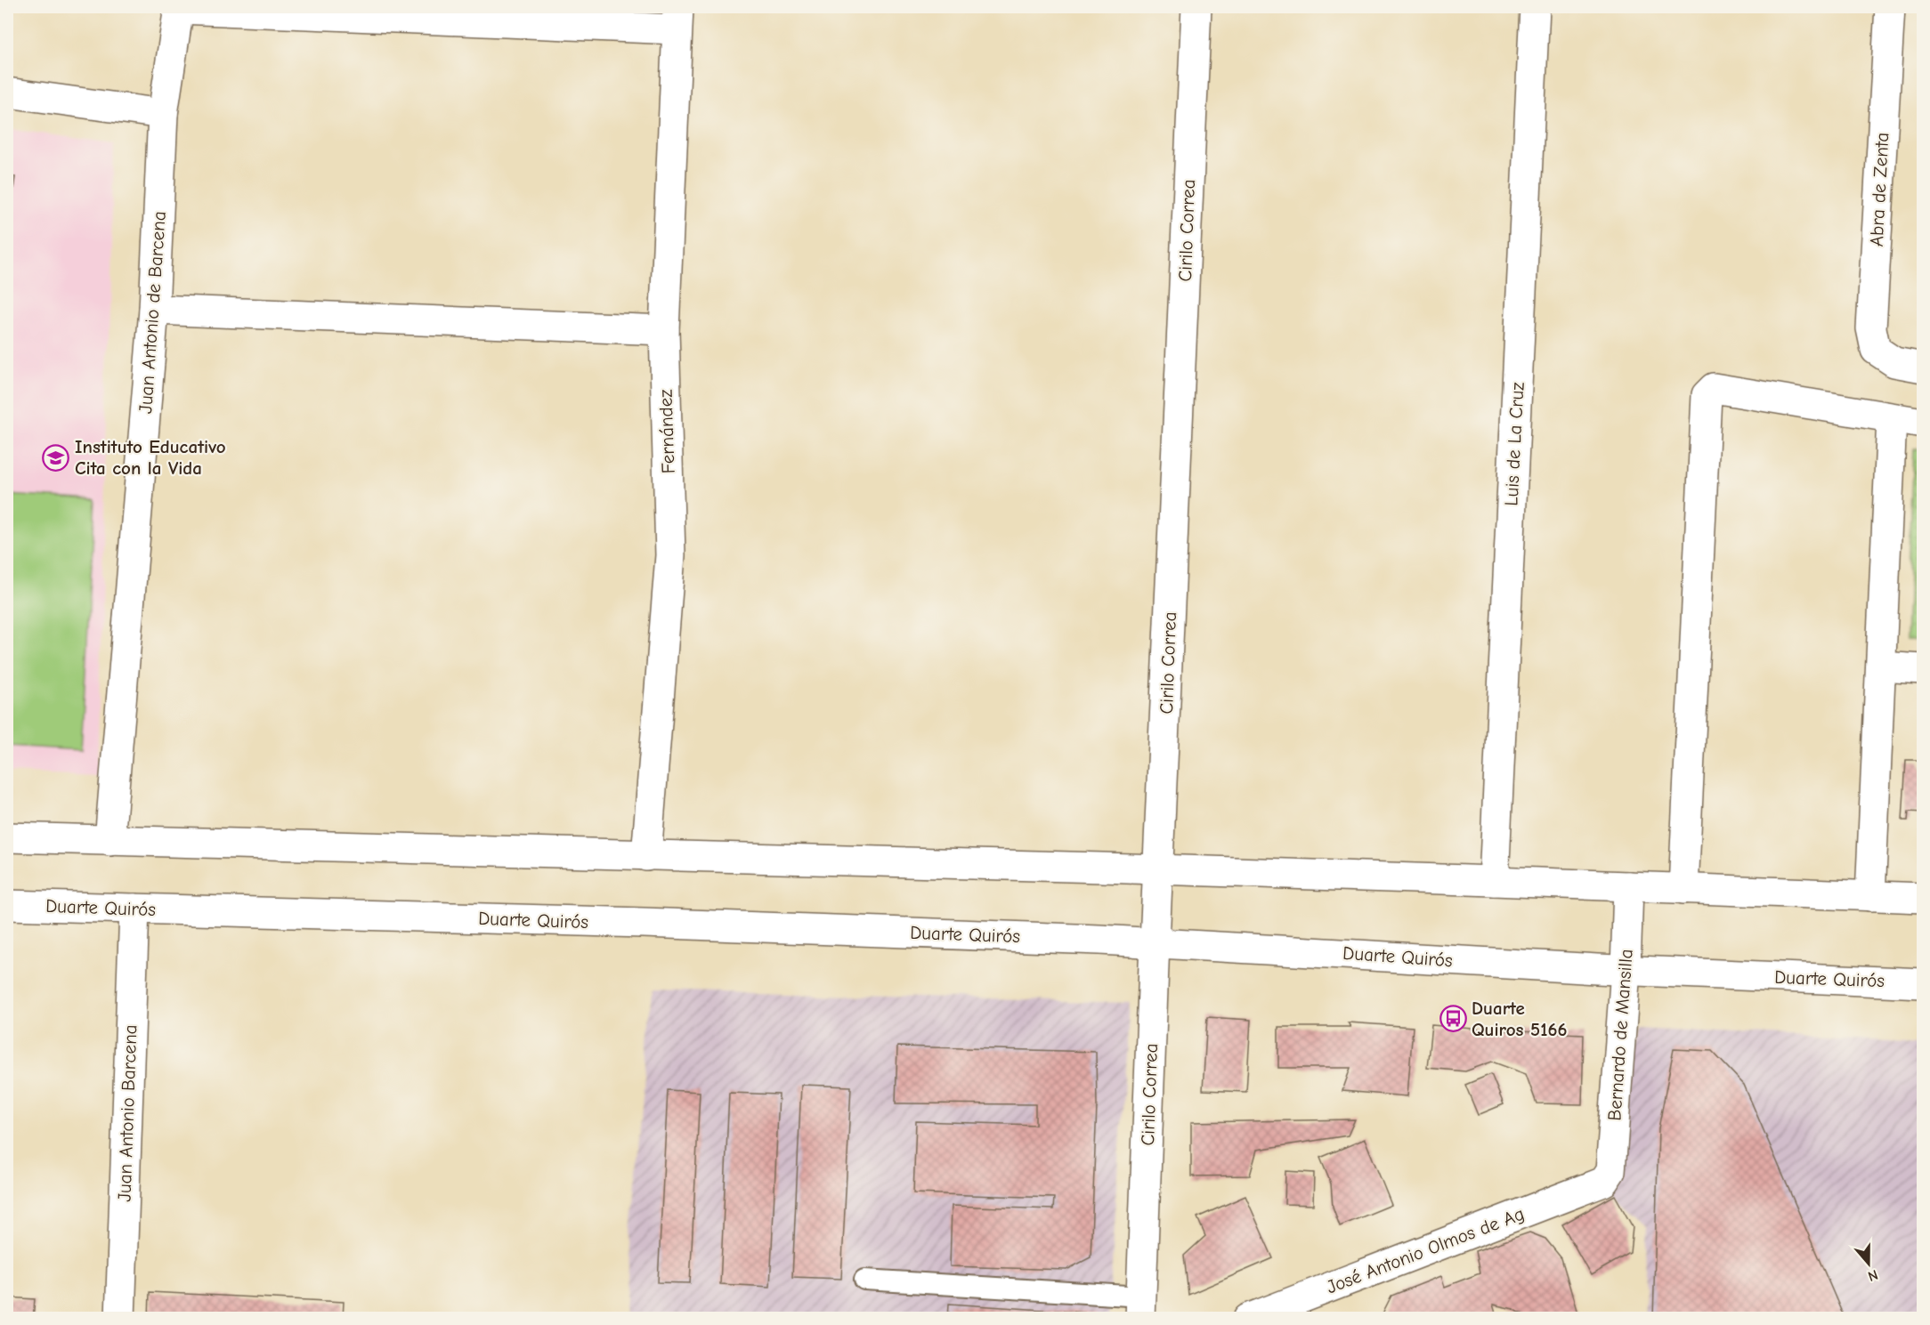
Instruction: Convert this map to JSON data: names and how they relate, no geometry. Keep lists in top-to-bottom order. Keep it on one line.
{"streets":{"street":["Abra de Zenta","Cirilo Correa","Juan Antonio de Barcena","Fernández","Luis de La Cruz","Duarte Quirós","Bernardo de Mansilla","Juan Antonio Barcena","José Antonio Olmos de Ag"]},"crossings":[["Cirilo Correa","Duarte Quirós"],["Duarte Quirós","Bernardo de Mansilla"],["Duarte Quirós","Juan Antonio Barcena"],["Bernardo de Mansilla","José Antonio Olmos de Ag"]],"places":{"school or university":["Instituto Educativo Cita con la Vida"],"bus stop":["Duarte Quiros 5166"]},"north":"bottom"}
